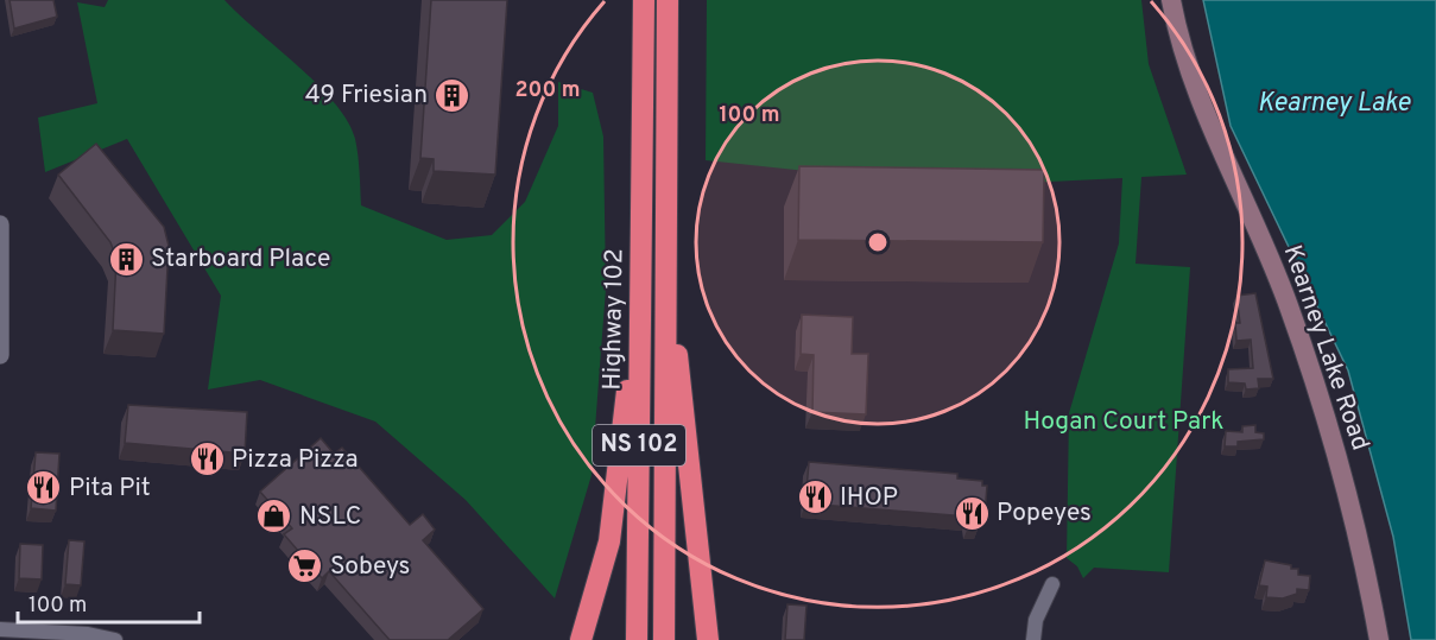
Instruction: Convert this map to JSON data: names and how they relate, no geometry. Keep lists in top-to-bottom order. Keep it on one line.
{"streets":{"highway":["Highway 102","NS 102"],"main road":["Kearney Lake Road"]},"water":["Kearney Lake"],"parks":["Hogan Court Park"],"places":{"building":["49 Friesian","Starboard Place"],"restaurant":["Pizza Pizza","Pita Pit","IHOP","Popeyes"],"shop":["NSLC"],"supermarket":["Sobeys"]},"scale_bar":"100 m","rings":["200 m","100 m"]}
